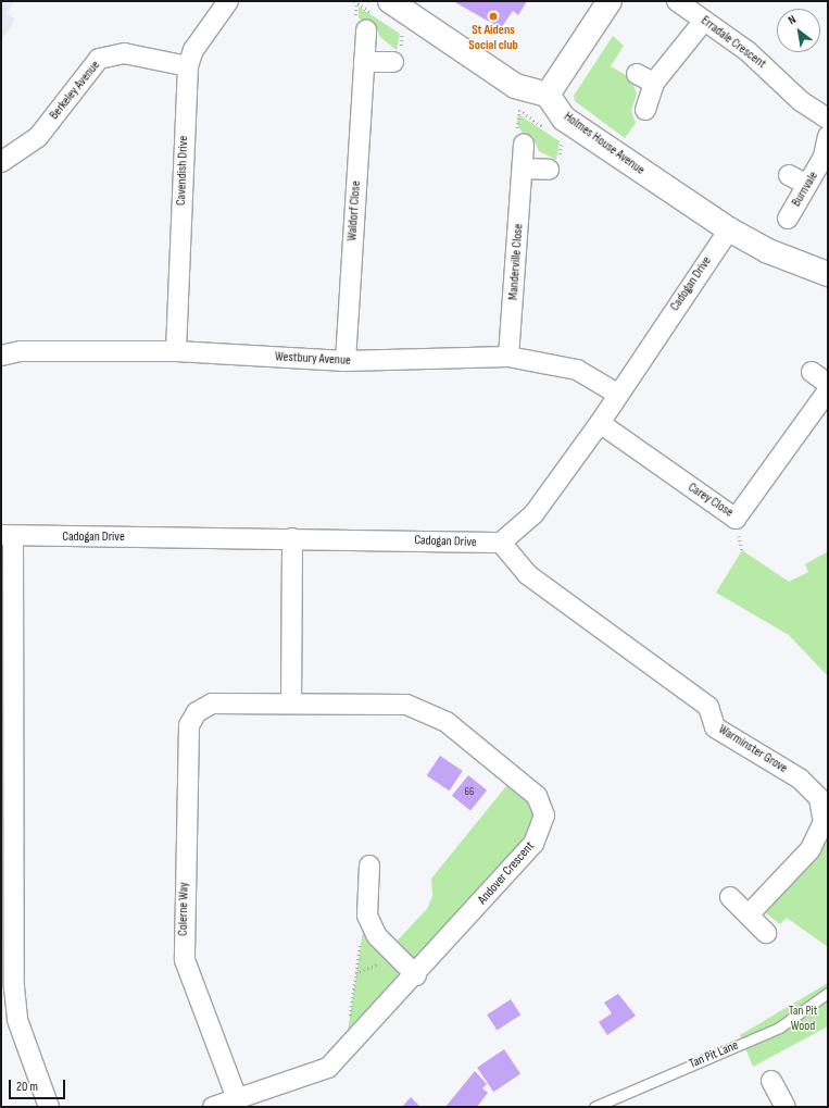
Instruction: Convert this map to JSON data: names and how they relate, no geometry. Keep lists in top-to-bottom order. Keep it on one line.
{"streets":{"street":["Erradale Crescent","Berkeley Avenue","Holmes House Avenue","Cavendish Drive","Burnvale","Waldorf Close","Manderville Close","Cadogan Drive","Westbury Avenue","Carey Close","Warminster Grove","Andover Crescent","Colerne Way"],"lane":["Tan Pit Lane"]},"crossings":[["Berkeley Avenue","Cavendish Drive"],["Holmes House Avenue","Cadogan Drive"],["Cavendish Drive","Westbury Avenue"],["Waldorf Close","Westbury Avenue"],["Manderville Close","Westbury Avenue"],["Cadogan Drive","Westbury Avenue"],["Cadogan Drive","Carey Close"],["Cadogan Drive","Warminster Grove"],["Andover Crescent","Colerne Way"]],"parks":["Tan Pit Wood"],"places":["St Aidens Social club"],"house_numbers":["66"],"scale_bar":"20 m","north":"top left"}
